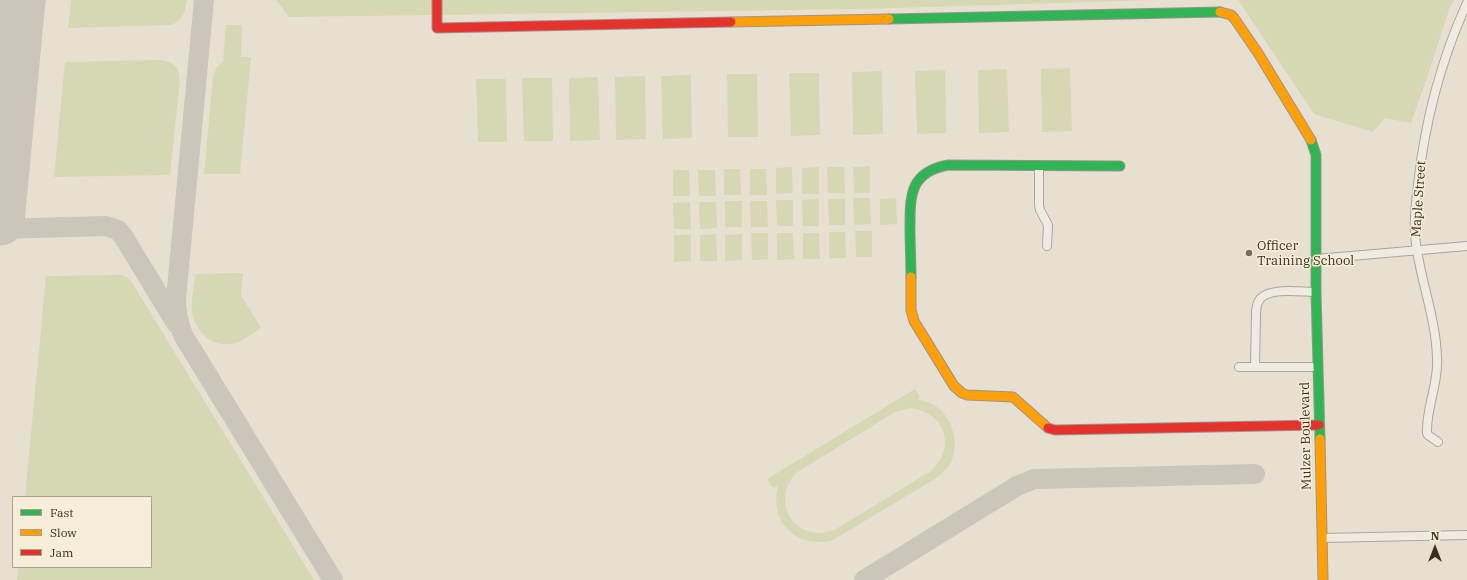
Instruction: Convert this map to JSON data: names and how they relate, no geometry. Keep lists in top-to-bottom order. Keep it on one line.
{"streets":{"street":["Maple Street","Mulzer Boulevard"]},"places":["Officer Training School"],"legend":["Fast","Slow","Jam"],"north":"top"}
